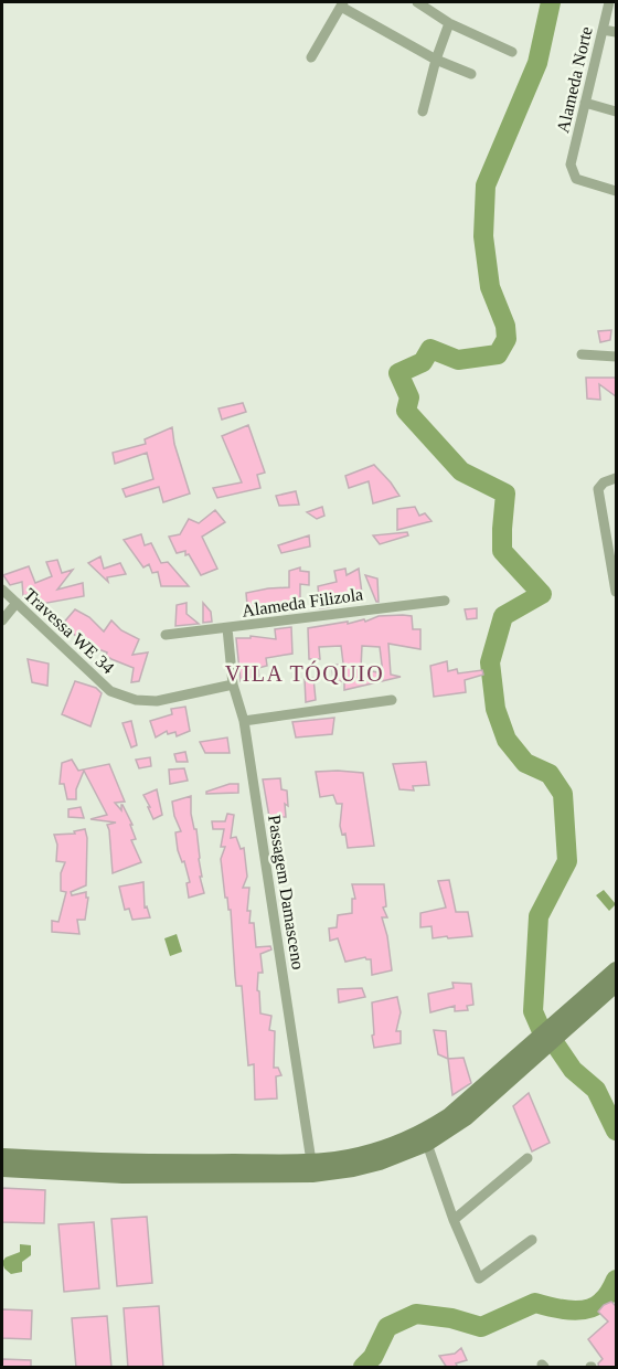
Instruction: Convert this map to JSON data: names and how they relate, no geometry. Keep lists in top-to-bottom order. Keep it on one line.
{"streets":{"street":["Alameda Norte","Alameda Filizola","Travessa WE 34","Passagem Damasceno"]},"crossings":[["Alameda Filizola","Passagem Damasceno"],["Travessa WE 34","Passagem Damasceno"]],"districts":["VILA TÓQUIO"]}
